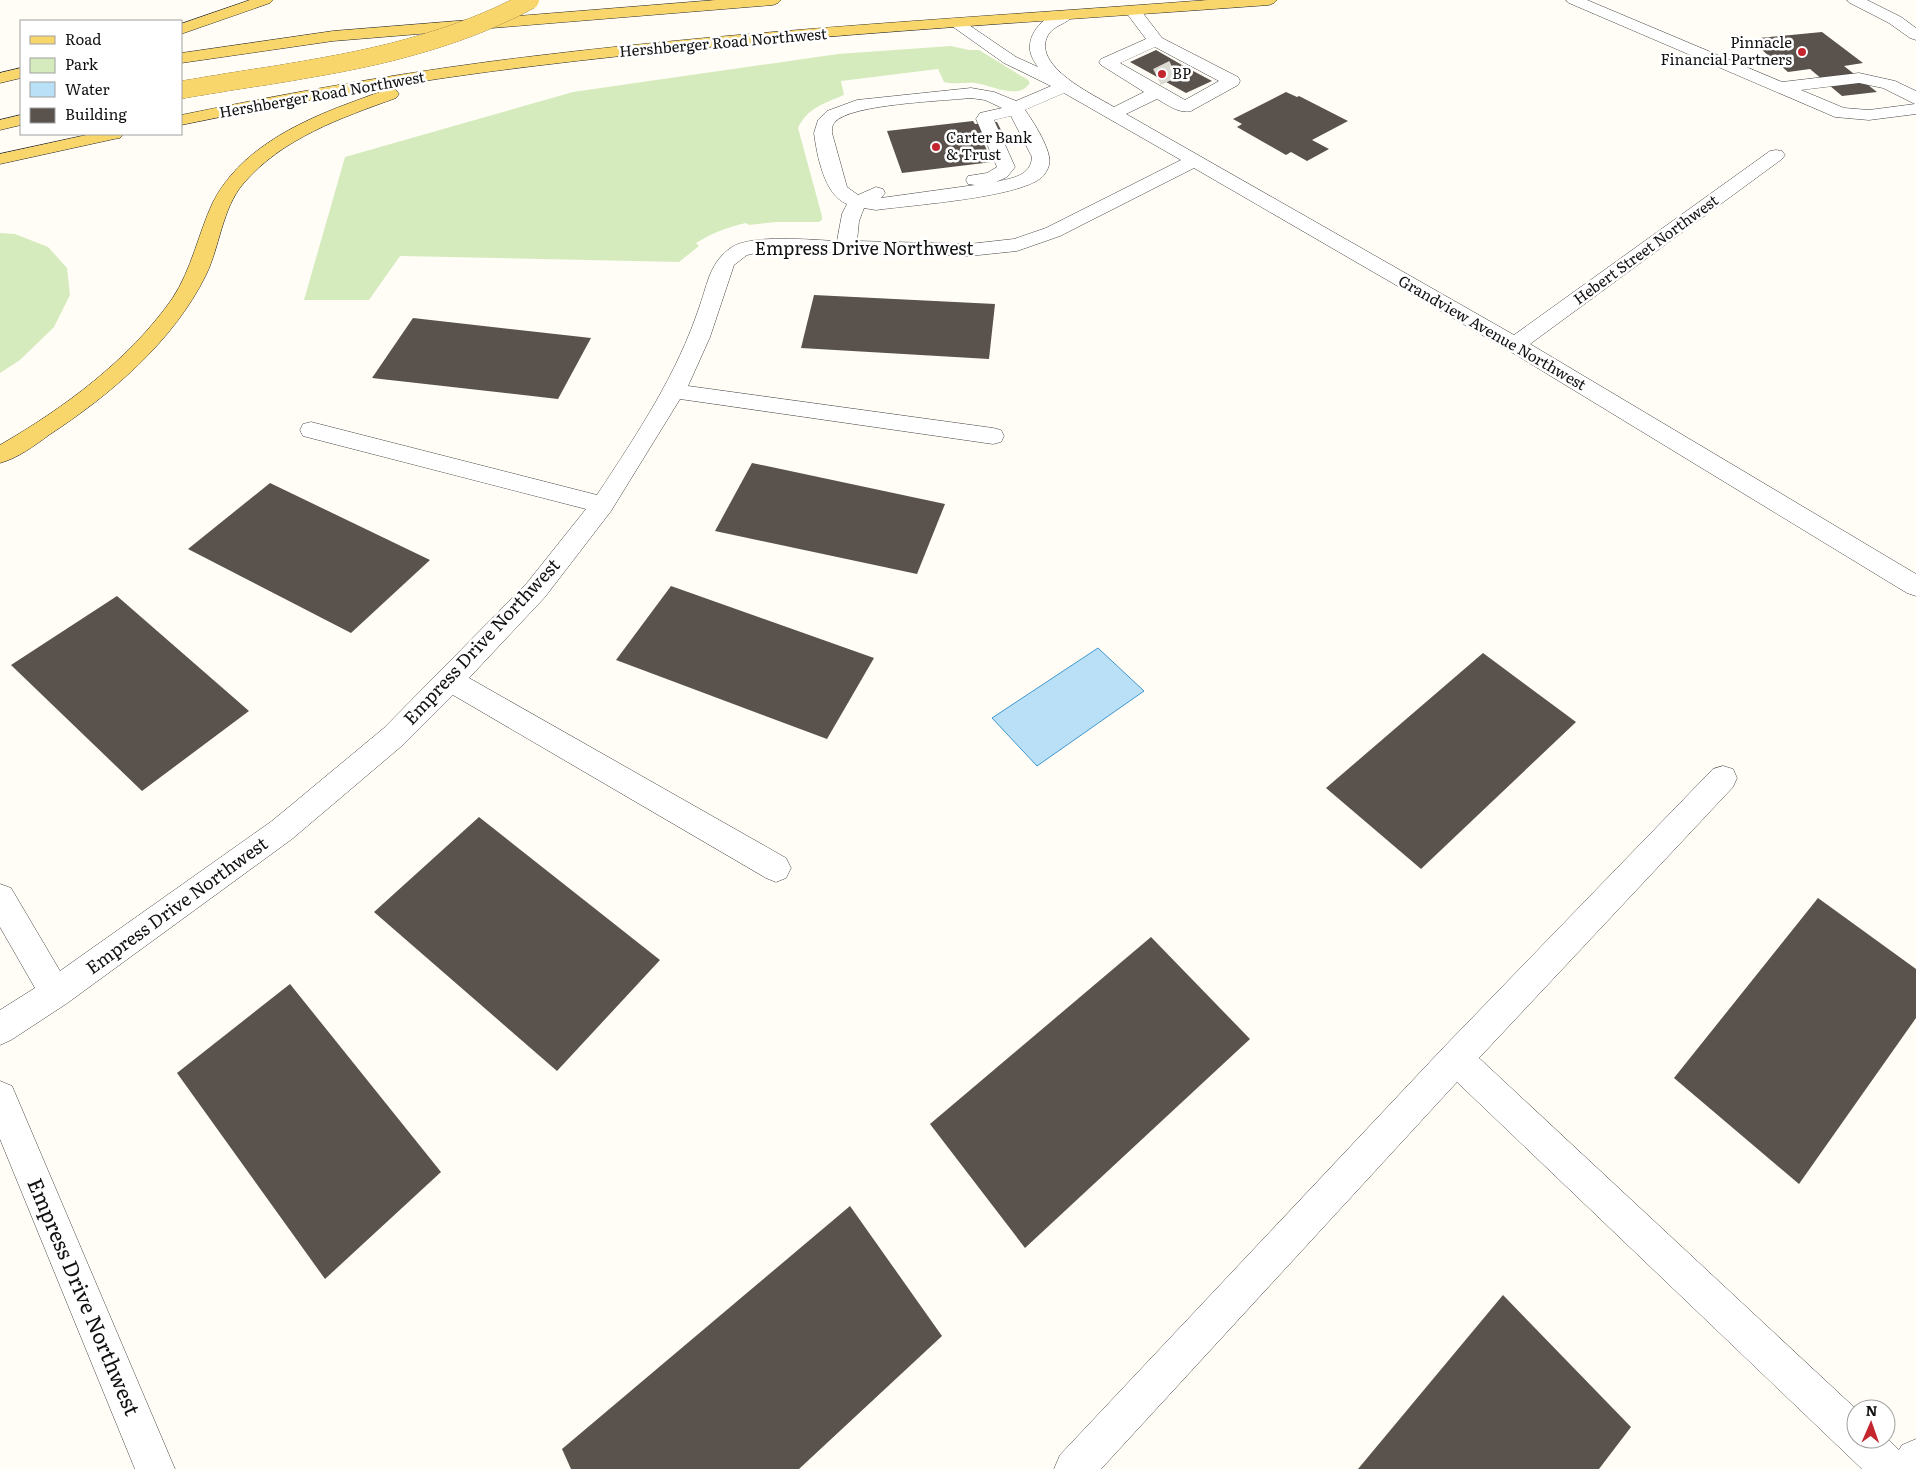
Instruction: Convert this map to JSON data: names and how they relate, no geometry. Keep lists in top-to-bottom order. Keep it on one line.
{"streets":{"main road":["Hershberger Road Northwest"],"street":["Empress Drive Northwest","Hebert Street Northwest","Grandview Avenue Northwest"]},"crossings":[["Hershberger Road Northwest","Grandview Avenue Northwest"],["Empress Drive Northwest","Grandview Avenue Northwest"],["Hebert Street Northwest","Grandview Avenue Northwest"]],"places":["Pinnacle Financial Partners","BP","Carter Bank & Trust"],"legend":["Road","Park","Water","Building"],"north":"top"}
